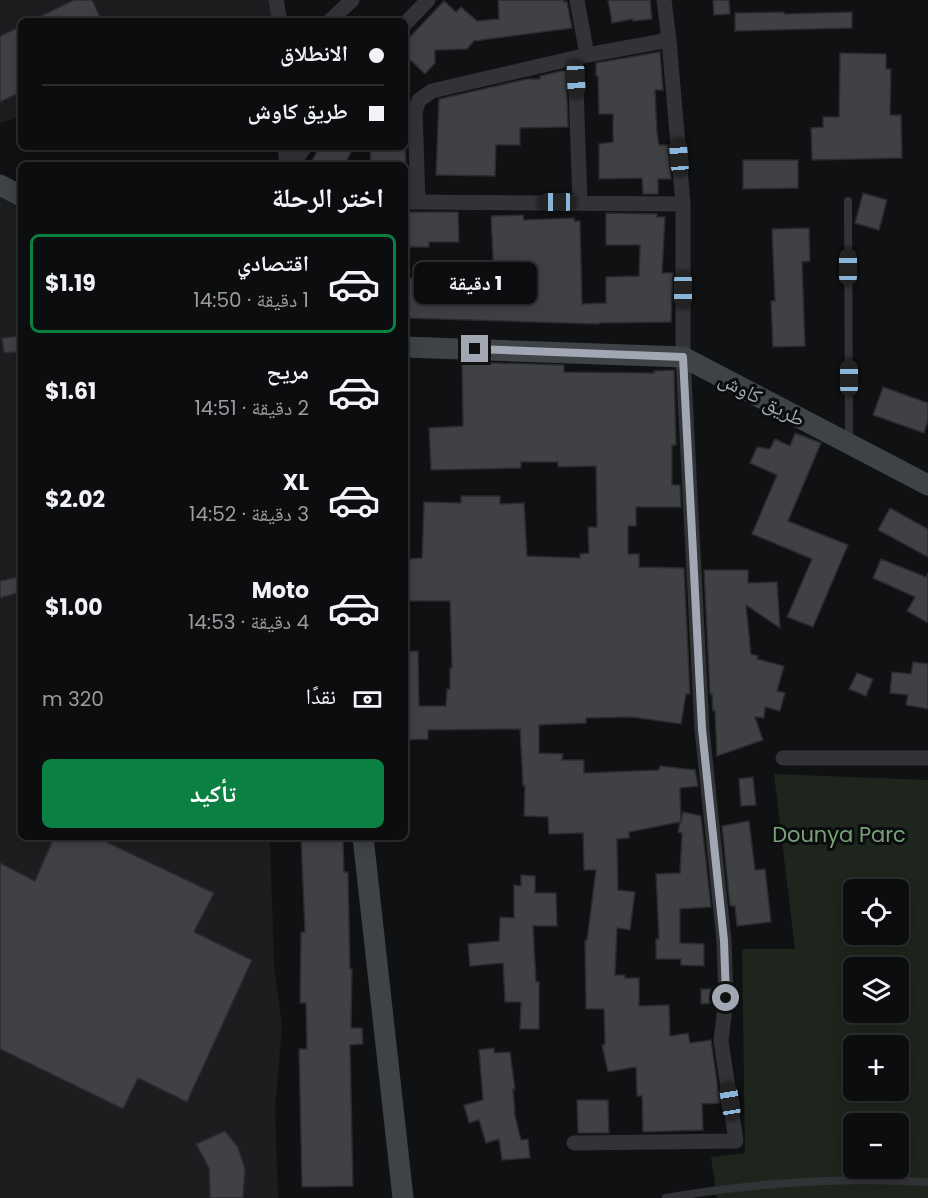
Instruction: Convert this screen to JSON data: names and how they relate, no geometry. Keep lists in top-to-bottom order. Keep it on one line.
{"streets":{"street":["طريق كاوش"]},"parks":["Dounya Parc"],"page":{"banner":["الانطلاق","طريق كاوش"],"heading":"اختر الرحلة","list":[{"name":"اقتصادي","note":"1 دقيقة · 14:50","value":"$1.19"},{"name":"مريح","note":"2 دقيقة · 14:51","value":"$1.61"},{"name":"XL","note":"3 دقيقة · 14:52","value":"$2.02"},{"name":"Moto","note":"4 دقيقة · 14:53","value":"$1.00"}],"bubble":"1 دقيقة","pay":["نقدًا","320 m"],"buttons":"تأكيد","map_buttons":["+","−"]}}
